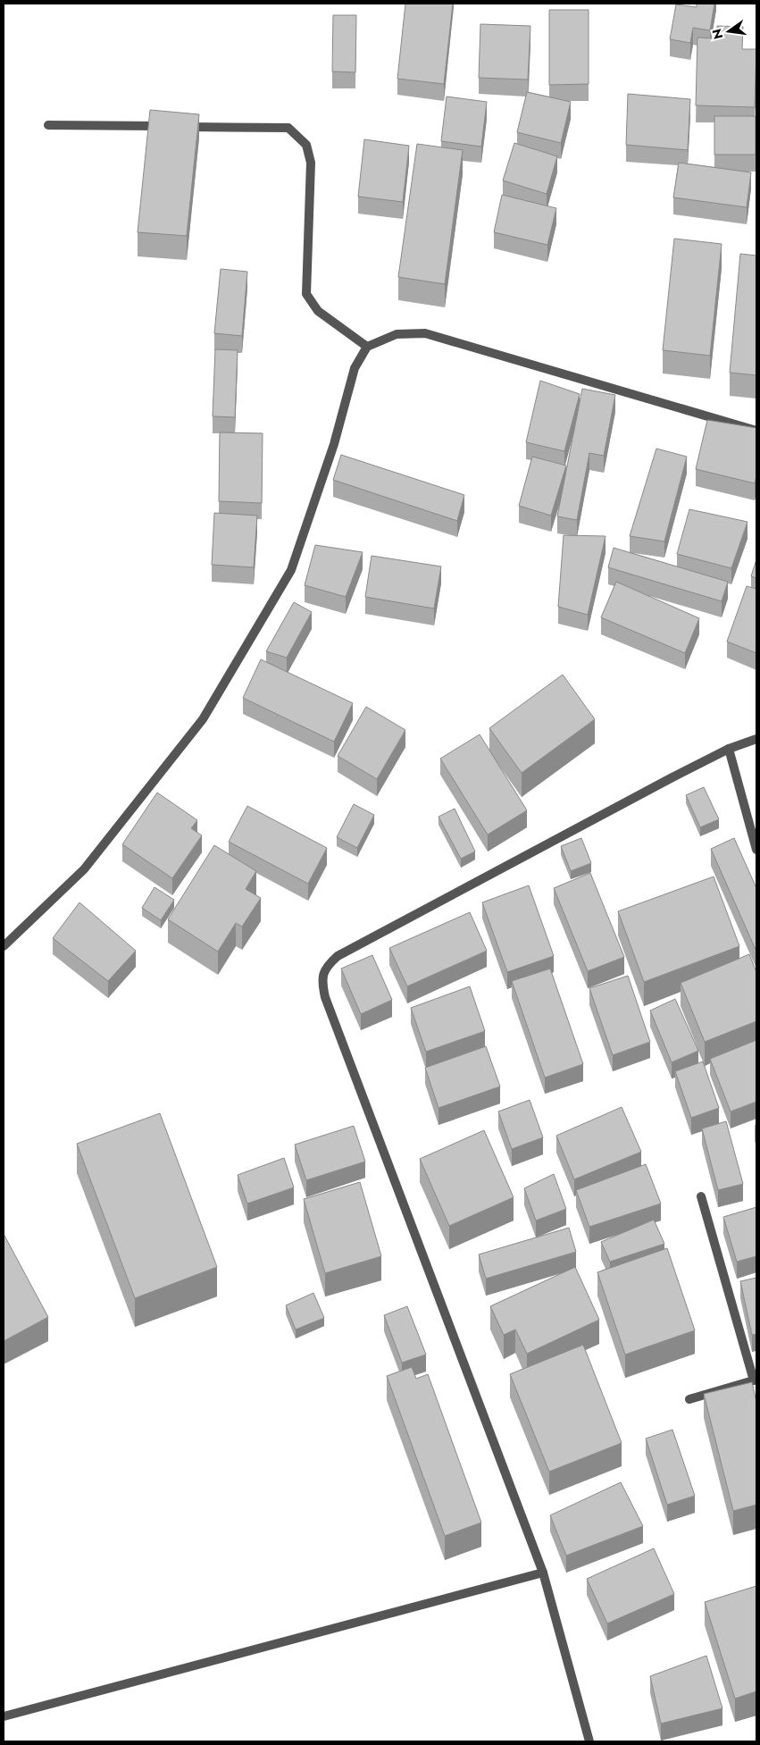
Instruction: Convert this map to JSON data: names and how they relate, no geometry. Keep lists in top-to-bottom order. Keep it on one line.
{"north":"left"}
